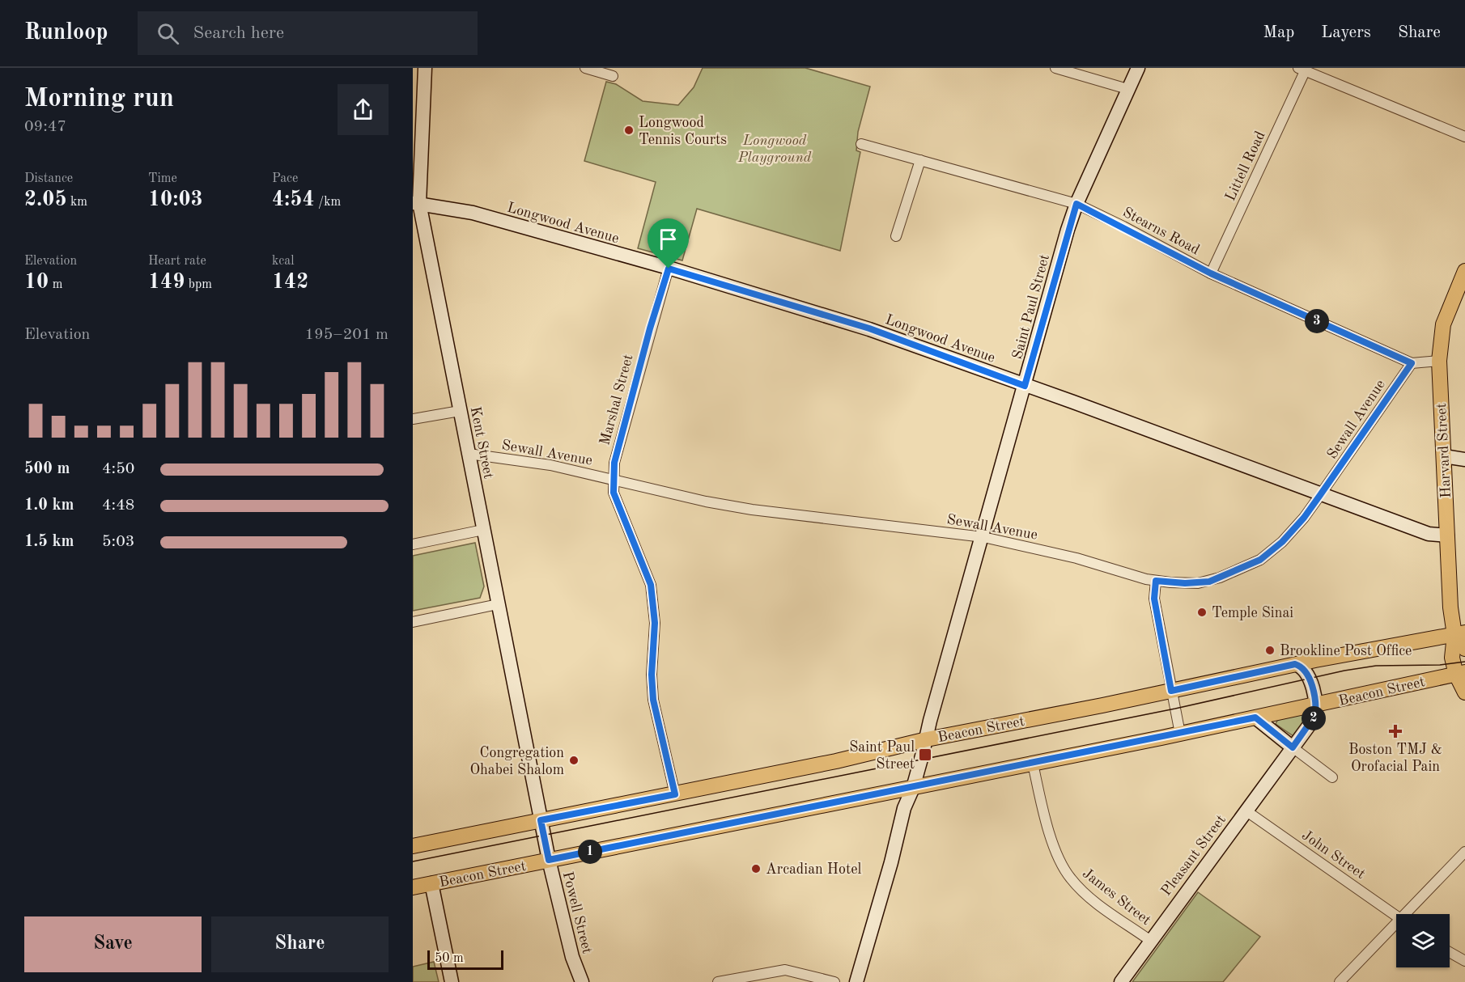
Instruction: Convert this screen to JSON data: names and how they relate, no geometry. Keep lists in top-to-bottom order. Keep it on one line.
{"streets":{"main road":["Longwood Avenue","Saint Paul Street","Kent Street","Harvard Street","Beacon Street","Pleasant Street","Powell Street"],"street":["Littell Road","Stearns Road","Marshal Street","Sewall Avenue","John Street","James Street"]},"crossings":[["Littell Road","Stearns Road"],["Longwood Avenue","Saint Paul Street"],["Longwood Avenue","Marshal Street"],["Longwood Avenue","Sewall Avenue"],["Longwood Avenue","Kent Street"],["Longwood Avenue","Harvard Street"],["Stearns Road","Saint Paul Street"],["Stearns Road","Sewall Avenue"],["Stearns Road","Harvard Street"],["Saint Paul Street","Sewall Avenue"],["Saint Paul Street","Beacon Street"],["Marshal Street","Sewall Avenue"],["Marshal Street","Beacon Street"],["Sewall Avenue","Kent Street"],["Kent Street","Beacon Street"],["Kent Street","Powell Street"],["Harvard Street","Beacon Street"],["Beacon Street","Pleasant Street"],["Beacon Street","James Street"],["Beacon Street","Powell Street"],["John Street","Pleasant Street"],["Pleasant Street","James Street"]],"parks":["Longwood Playground"],"places":{"other":["Longwood Tennis Courts","Temple Sinai","Brookline Post Office","Congregation Ohabei Shalom","Arcadian Hotel"],"health":["Boston TMJ & Orofacial Pain"],"transit":["Saint Paul Street"]},"scale_bar":"50 m","page":{"header":"Runloop","search":"Search here","nav":["Map","Layers","Share"],"heading":["Morning run","09:47"],"stats":[["Distance","2.05 km"],["Time","10:03"],["Pace","4:54 /km"],["Elevation","10 m"],["Heart rate","149 bpm"],["kcal","142"]],"pins":["3","2","1"],"chart":["Elevation","195–201 m"],"list":[{"name":"500 m","note":"4:50"},{"name":"1.0 km","note":"4:48"},{"name":"1.5 km","note":"5:03"}],"buttons":["Save","Share"],"scale":"50 m"}}
